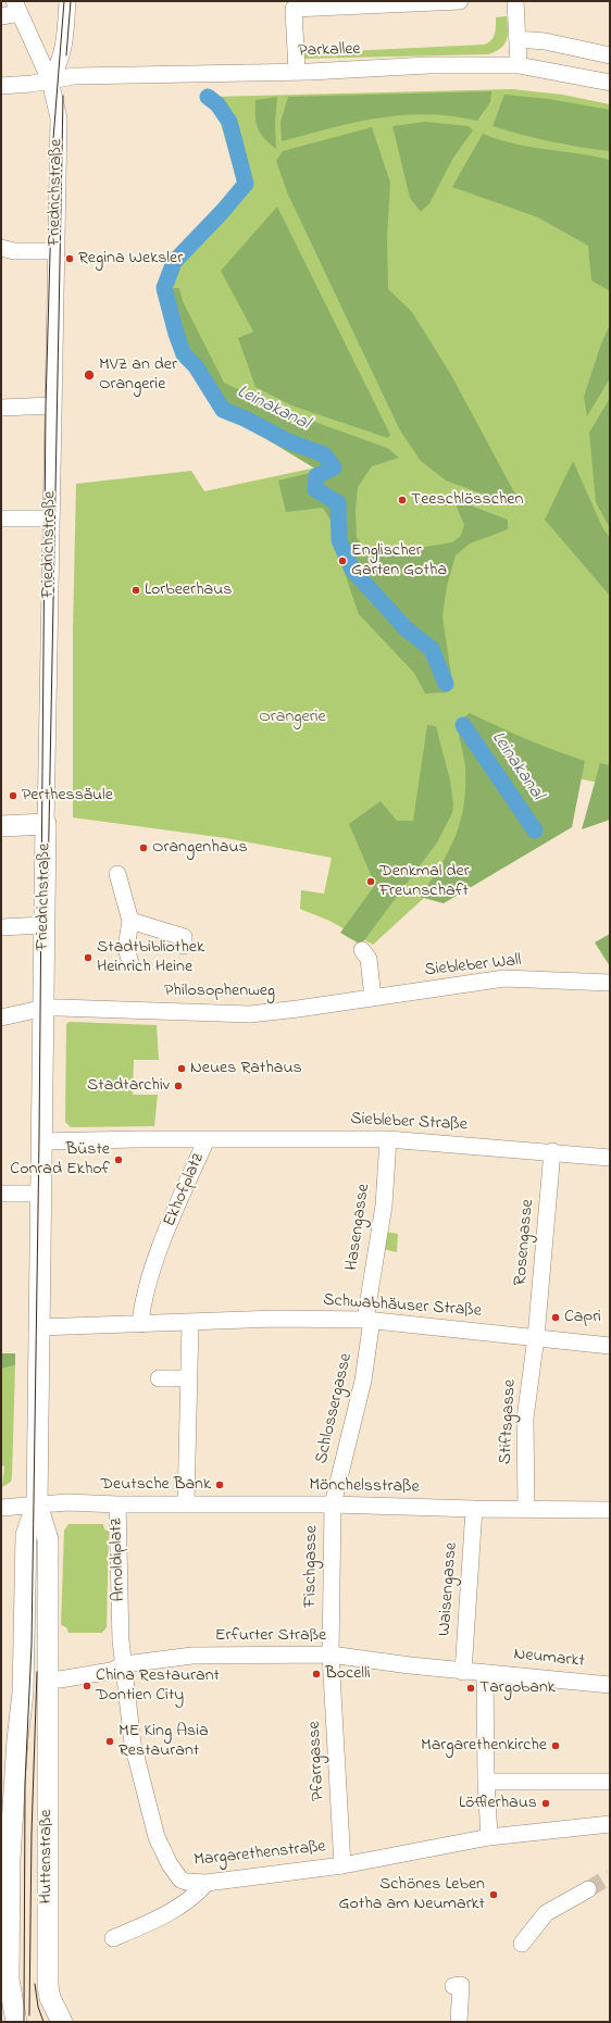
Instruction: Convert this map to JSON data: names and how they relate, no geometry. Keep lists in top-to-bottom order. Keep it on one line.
{"streets":{"main road":["Friedrichstraße","Huttenstraße"],"street":["Parkallee","Siebleber Wall","Philosophenweg","Siebleber Straße","Ekhofplatz","Hasengasse","Rosengasse","Schwabhäuser Straße","Schlossergasse","Stiftsgasse","Mönchelsstraße","Arnoldiplatz","Fischgasse","Waisengasse","Erfurter Straße","Neumarkt","Pfarrgasse","Margarethenstraße"]},"crossings":[["Parkallee","Friedrichstraße"],["Friedrichstraße","Philosophenweg"],["Siebleber Wall","Philosophenweg"],["Siebleber Straße","Ekhofplatz"],["Siebleber Straße","Hasengasse"],["Siebleber Straße","Rosengasse"],["Hasengasse","Schwabhäuser Straße"],["Hasengasse","Schlossergasse"],["Rosengasse","Schwabhäuser Straße"],["Rosengasse","Stiftsgasse"],["Schwabhäuser Straße","Schlossergasse"],["Schwabhäuser Straße","Stiftsgasse"],["Schlossergasse","Mönchelsstraße"],["Schlossergasse","Fischgasse"],["Stiftsgasse","Mönchelsstraße"],["Mönchelsstraße","Arnoldiplatz"],["Mönchelsstraße","Fischgasse"],["Mönchelsstraße","Waisengasse"],["Arnoldiplatz","Erfurter Straße"],["Arnoldiplatz","Margarethenstraße"],["Arnoldiplatz","Huttenstraße"],["Fischgasse","Erfurter Straße"],["Fischgasse","Pfarrgasse"],["Waisengasse","Erfurter Straße"],["Erfurter Straße","Neumarkt"],["Erfurter Straße","Pfarrgasse"],["Erfurter Straße","Margarethenstraße"],["Erfurter Straße","Huttenstraße"],["Pfarrgasse","Margarethenstraße"]],"water":["Leinakanal"],"parks":["Orangerie"],"places":["Regina Weksler","MVZ an der Orangerie","Teeschlösschen","Englischer Garten Gotha","Lorbeerhaus","Perthessäule","Orangenhaus","Denkmal der Freunschaft","Stadtbibliothek Heinrich Heine","Neues Rathaus","Stadtarchiv","Büste Conrad Ekhof","Capri","Deutsche Bank","Bocelli","China Restaurant Dontien City","Targobank","ME King Asia Restaurant","Margarethenkirche","Löfflerhaus","Schönes Leben Gotha am Neumarkt"]}
